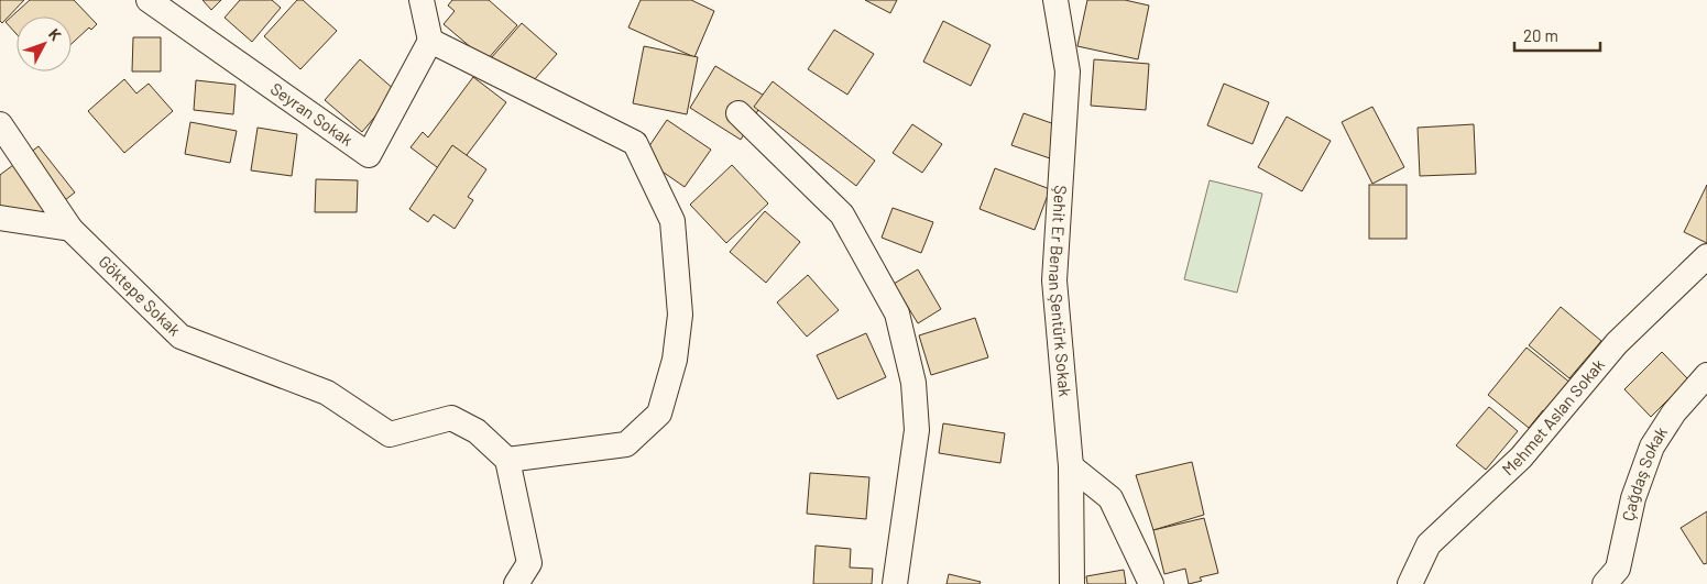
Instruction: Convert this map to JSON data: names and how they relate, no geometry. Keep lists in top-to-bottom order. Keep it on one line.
{"streets":{"street":["Seyran Sokak","Şehit Er Benan Şentürk Sokak","Göktepe Sokak","Mehmet Aslan Sokak","Çağdaş Sokak"]},"scale_bar":"20 m","north":"top right"}
